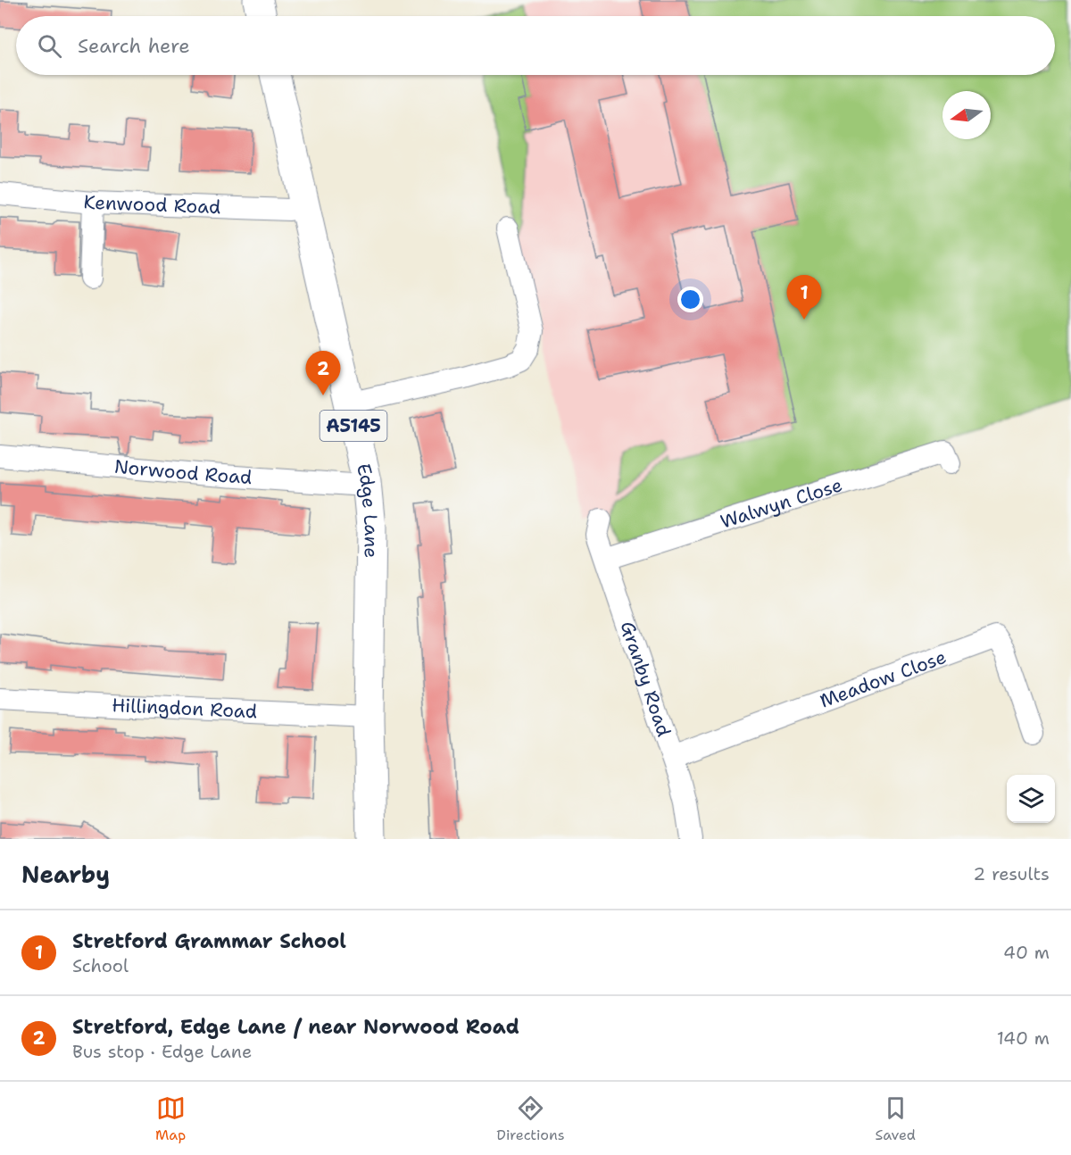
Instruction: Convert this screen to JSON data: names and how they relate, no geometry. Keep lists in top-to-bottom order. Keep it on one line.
{"streets":{"highway":["A5145","Edge Lane"],"street":["Kenwood Road","Norwood Road","Walwyn Close","Granby Road","Meadow Close","Hillingdon Road"]},"crossings":[["Kenwood Road","Edge Lane"],["Norwood Road","Edge Lane"],["Walwyn Close","Granby Road"],["Edge Lane","Hillingdon Road"],["Granby Road","Meadow Close"]],"north":"left","page":{"search":"Search here","pins":["1","2"],"heading":["Nearby","2 results"],"list":[{"mark":"1","name":"Stretford Grammar School","note":"School","value":"40 m"},{"mark":"2","name":"Stretford, Edge Lane / near Norwood Road","note":"Bus stop · Edge Lane","value":"140 m"}],"nav":["Map","Directions","Saved"]}}
